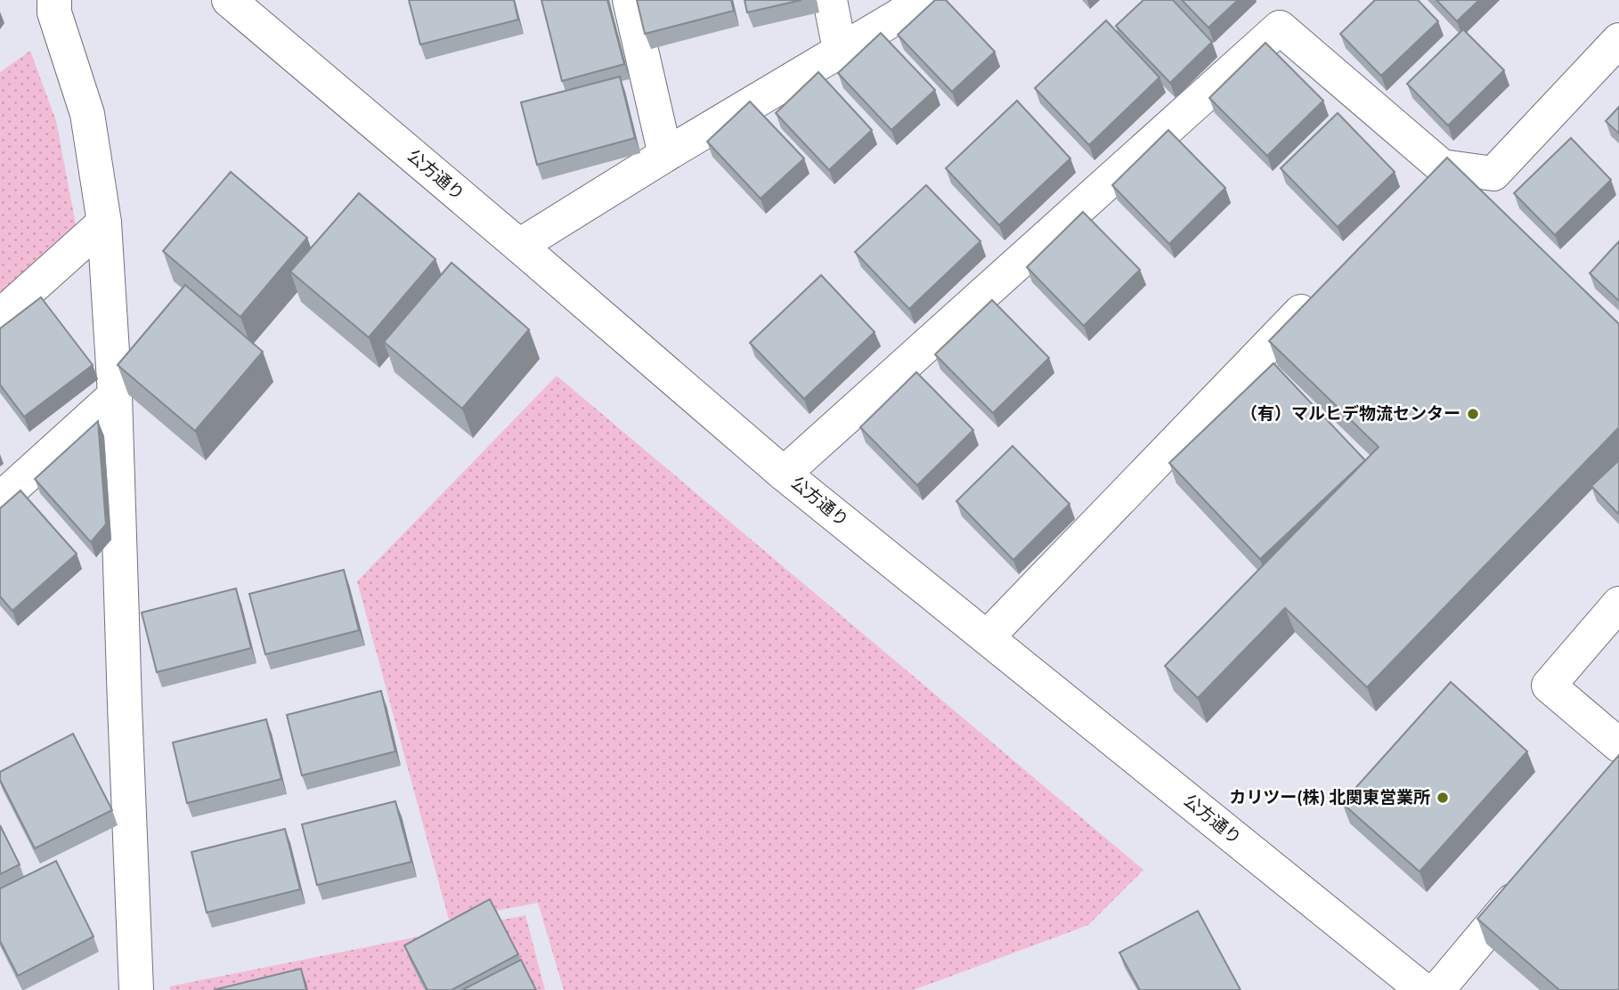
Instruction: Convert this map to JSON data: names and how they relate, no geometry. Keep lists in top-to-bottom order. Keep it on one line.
{"streets":{"street":["公方通り"]},"places":["（有）マルヒデ物流センター","カリツー(株) 北関東営業所"]}
